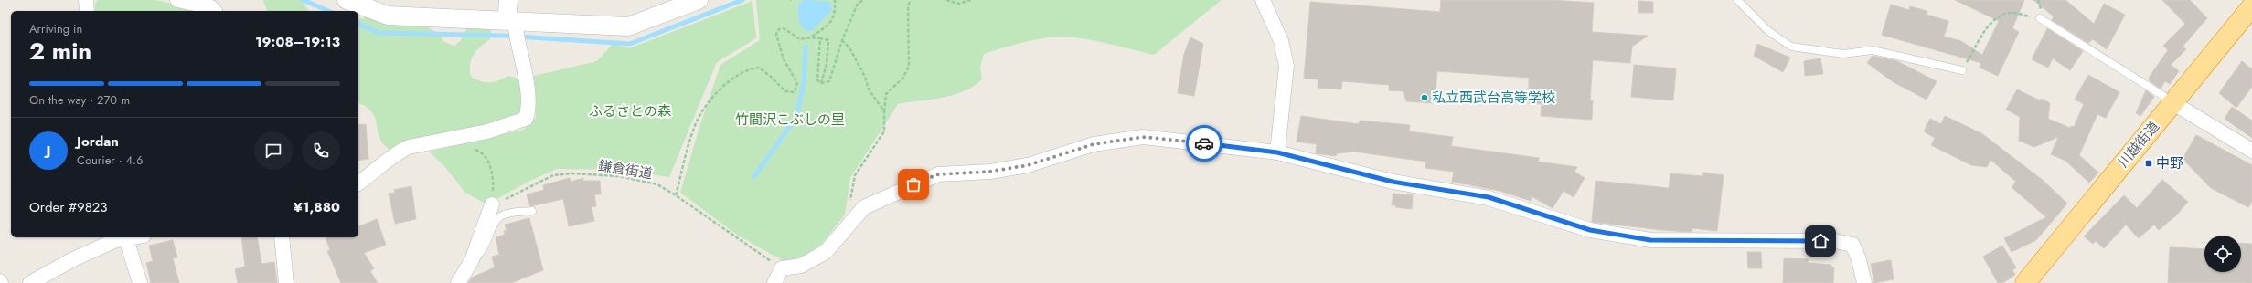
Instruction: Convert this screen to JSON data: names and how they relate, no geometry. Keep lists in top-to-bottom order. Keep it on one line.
{"streets":{"highway":["川越街道"],"path":["鎌倉街道"]},"parks":["ふるさとの森","竹間沢こぶしの里"],"places":{"other":["私立西武台高等学校"],"transit":["中野"]},"page":{"heading":["2 min","Arriving in","19:08–19:13"],"panel":["Jordan","Courier · 4.6","Order #9823","¥1,880"],"bar":"On the way · 270 m","round":"J"}}
